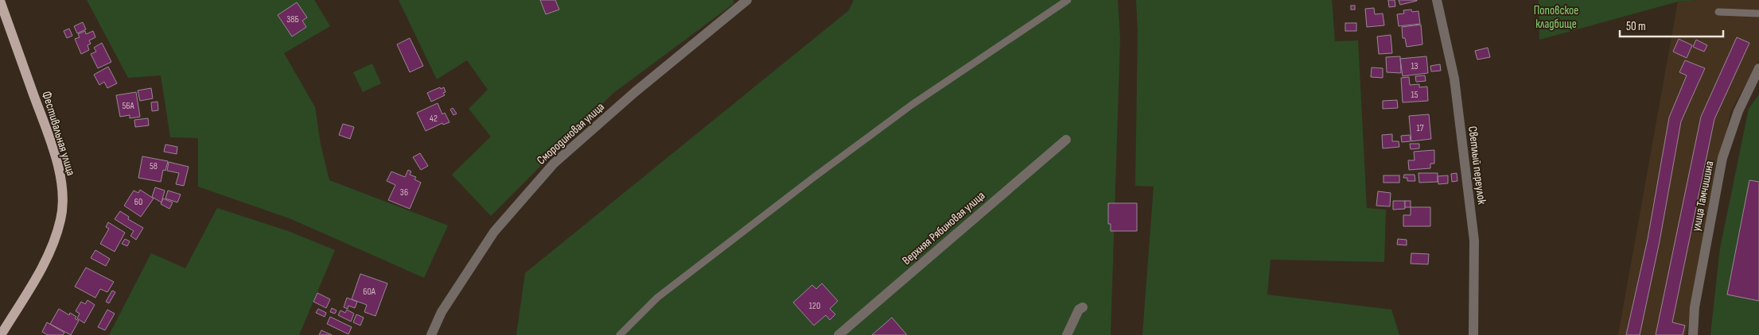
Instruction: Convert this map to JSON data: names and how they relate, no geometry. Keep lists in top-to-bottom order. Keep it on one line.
{"streets":{"main road":["Фестивальная улица"],"street":["Смородиновая улица","Светлый переулок","улица Тамчишина","Верхняя Рябиновая улица"]},"parks":["Поповское кладбище"],"house_numbers":["38Б","13","15","56А","42","17","58","36","60","60А","120"],"scale_bar":"50 m"}
